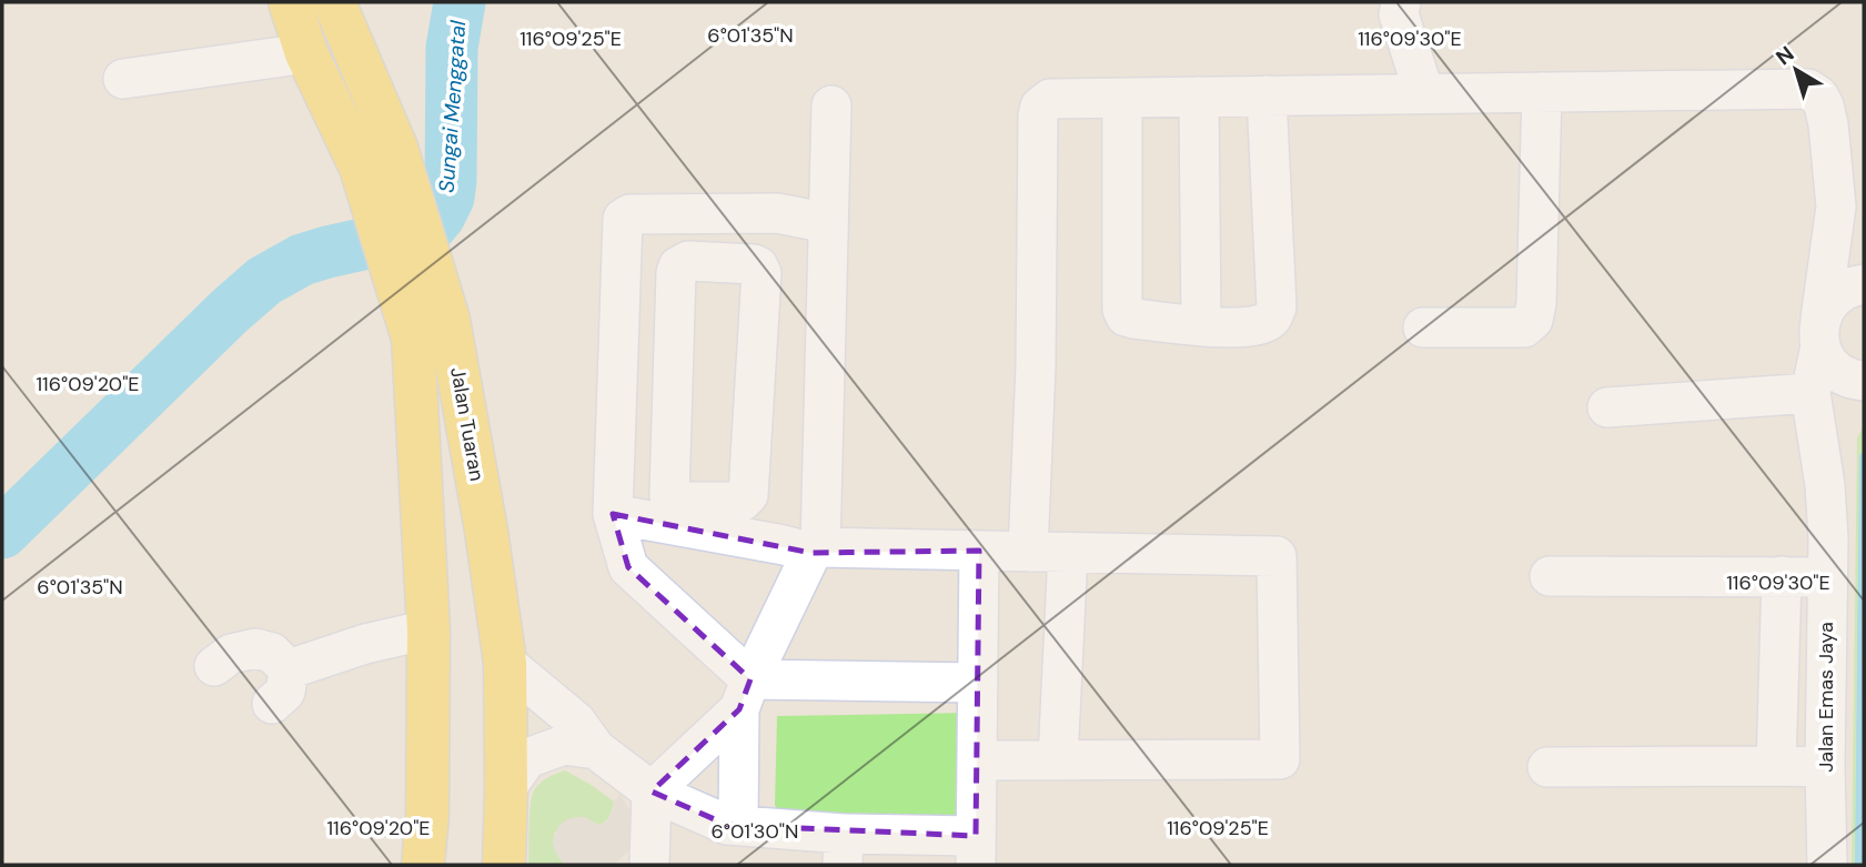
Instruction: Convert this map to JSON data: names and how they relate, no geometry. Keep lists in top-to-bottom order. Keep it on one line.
{"streets":{"main road":["Jalan Tuaran"],"street":["Jalan Emas Jaya"]},"water":["Sungai Menggatal"],"north":"top left","coordinates":["6°01'35\"N","116°09'25\"E","116°09'30\"E","116°09'20\"E","6°01'30\"N"]}
